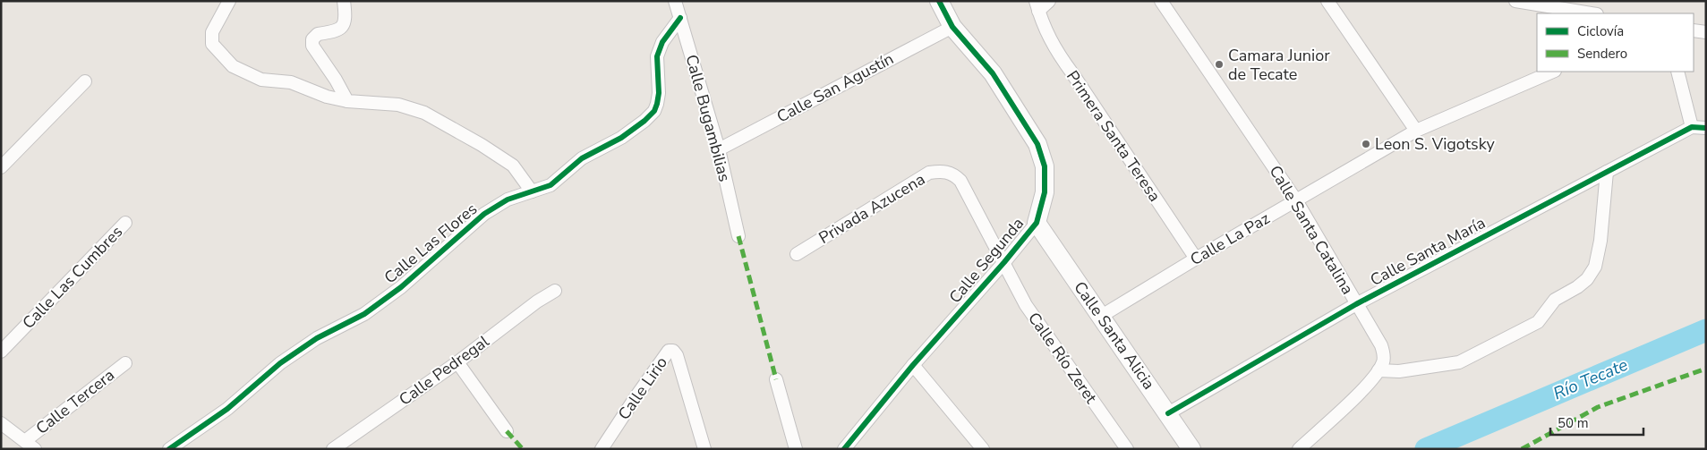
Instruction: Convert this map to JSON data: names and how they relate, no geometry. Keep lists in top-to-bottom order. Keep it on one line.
{"streets":{"street":["Calle San Agustín","Calle Bugambilias","Primera Santa Teresa","Privada Azucena","Calle Santa Catalina","Calle La Paz","Calle Las Flores","Calle Santa María","Calle Segunda","Calle Las Cumbres","Calle Santa Alicia","Calle Río Zeret","Calle Pedregal","Calle Lirio","Calle Tercera"]},"crossings":[["Calle San Agustín","Calle Bugambilias"],["Calle San Agustín","Calle Segunda"],["Calle Bugambilias","Calle Las Flores"],["Primera Santa Teresa","Calle La Paz"],["Privada Azucena","Calle Segunda"],["Privada Azucena","Calle Río Zeret"],["Calle Santa Catalina","Calle La Paz"],["Calle Santa Catalina","Calle Santa María"],["Calle La Paz","Calle Santa Alicia"],["Calle Santa María","Calle Santa Alicia"],["Calle Segunda","Calle Santa Alicia"],["Calle Segunda","Calle Río Zeret"]],"water":["Río Tecate"],"places":["Camara Junior de Tecate","Leon S. Vigotsky"],"legend":["Ciclovía","Sendero"],"scale_bar":"50 m"}
